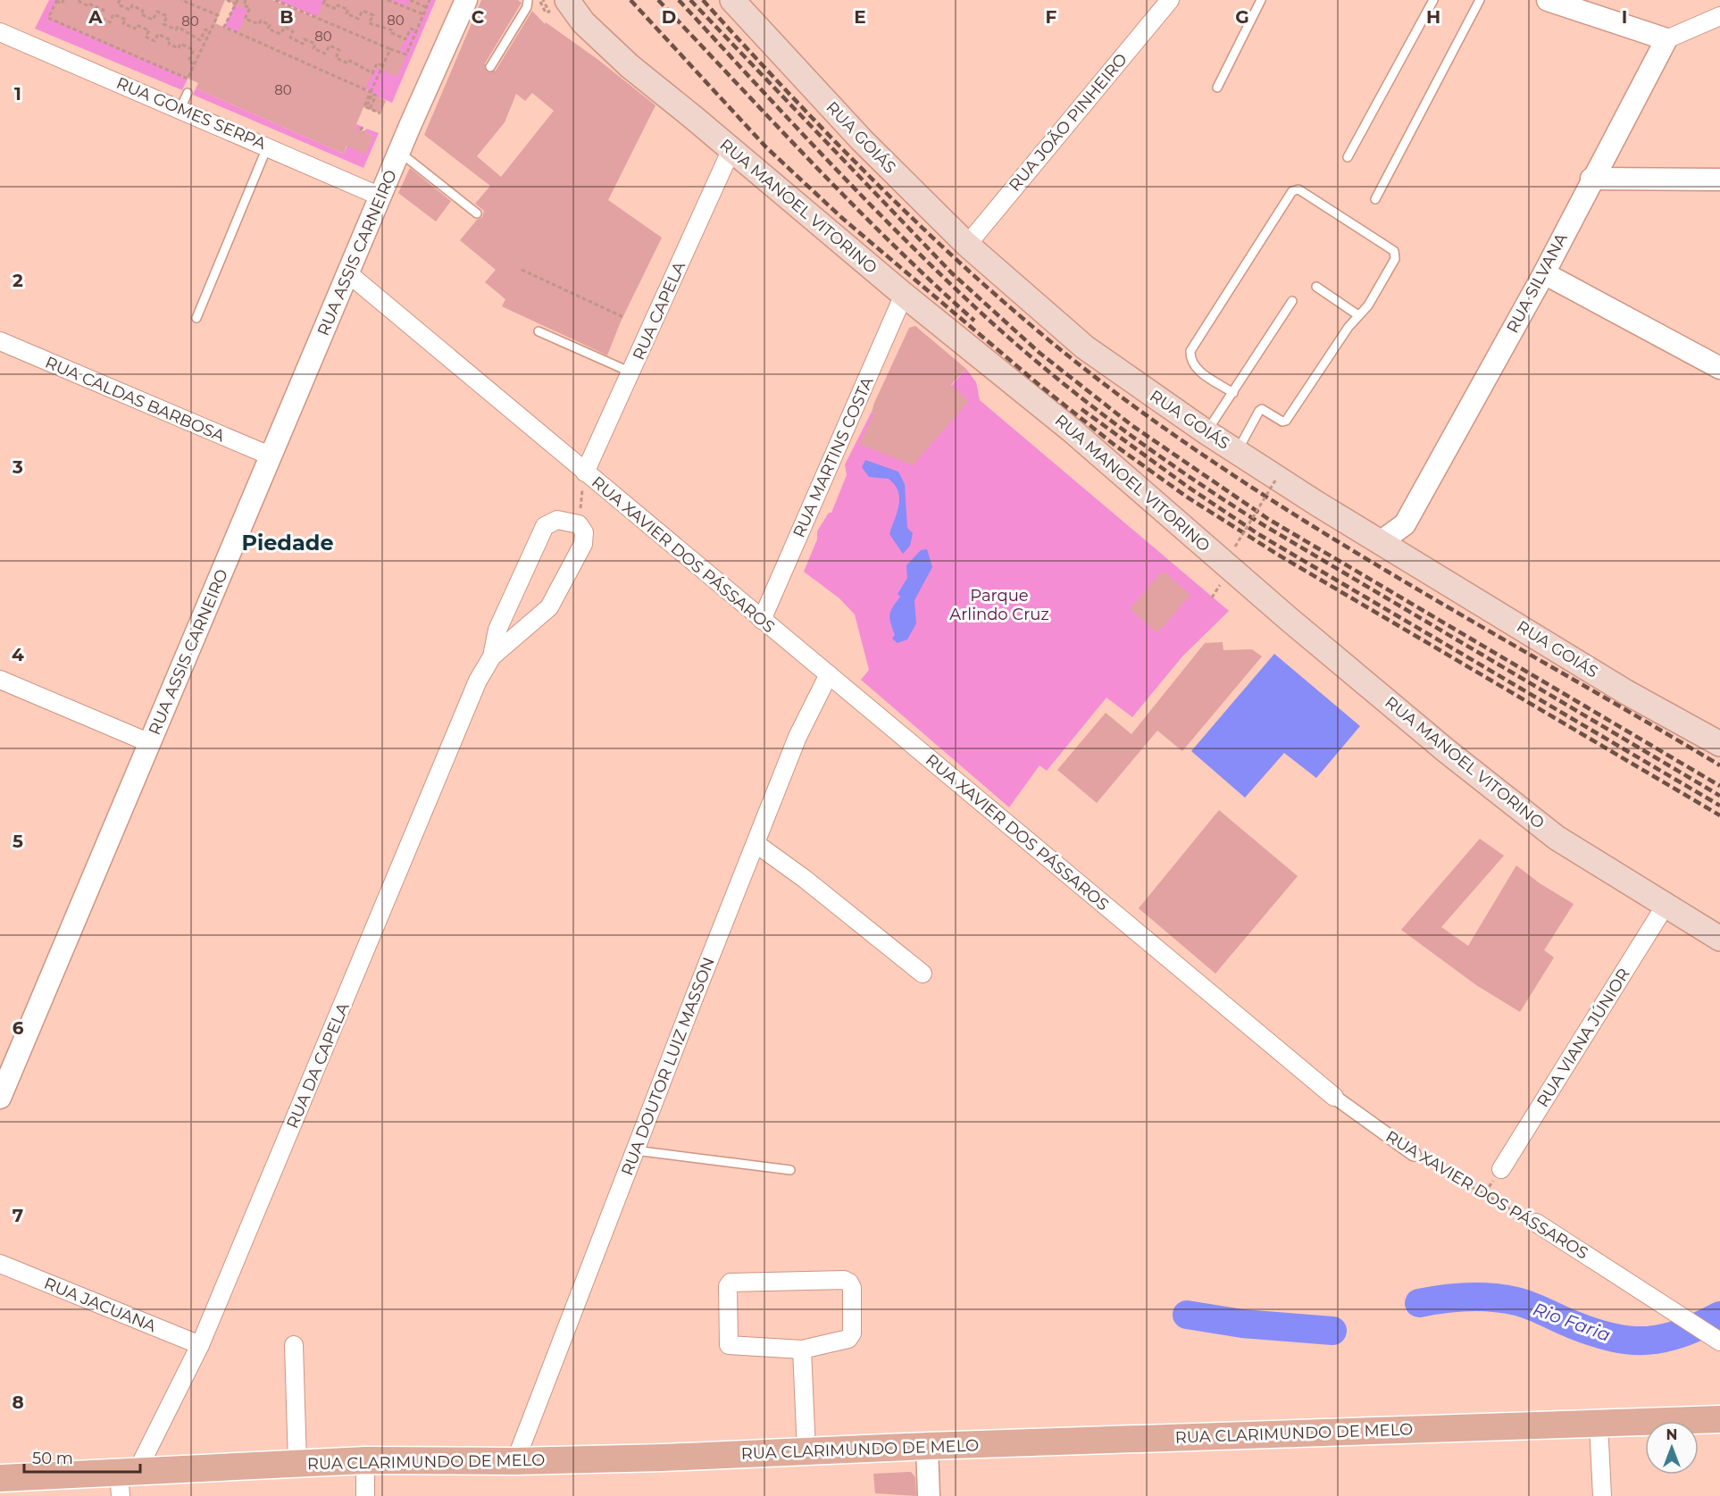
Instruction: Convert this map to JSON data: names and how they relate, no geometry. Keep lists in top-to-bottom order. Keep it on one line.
{"streets":{"main road":["RUA GOIÁS","RUA MANOEL VITORINO","RUA CLARIMUNDO DE MELO"],"street":["RUA GOMES SERPA","RUA JOÃO PINHEIRO","RUA ASSIS CARNEIRO","RUA SILVANA","RUA CAPELA","RUA CALDAS BARBOSA","RUA MARTINS COSTA","RUA XAVIER DOS PÁSSAROS","RUA VIANA JÚNIOR","RUA DA CAPELA","RUA DOUTOR LUIZ MASSON","RUA JACUANA"]},"crossings":[["RUA GOMES SERPA","RUA ASSIS CARNEIRO"],["RUA JOÃO PINHEIRO","RUA GOIÁS"],["RUA GOIÁS","RUA SILVANA"],["RUA MANOEL VITORINO","RUA CAPELA"],["RUA MANOEL VITORINO","RUA MARTINS COSTA"],["RUA MANOEL VITORINO","RUA VIANA JÚNIOR"],["RUA ASSIS CARNEIRO","RUA CALDAS BARBOSA"],["RUA ASSIS CARNEIRO","RUA XAVIER DOS PÁSSAROS"],["RUA CAPELA","RUA XAVIER DOS PÁSSAROS"],["RUA MARTINS COSTA","RUA XAVIER DOS PÁSSAROS"],["RUA XAVIER DOS PÁSSAROS","RUA DOUTOR LUIZ MASSON"],["RUA DA CAPELA","RUA JACUANA"],["RUA DA CAPELA","RUA CLARIMUNDO DE MELO"],["RUA DOUTOR LUIZ MASSON","RUA CLARIMUNDO DE MELO"]],"districts":["Piedade"],"water":["Rio Faria"],"parks":["Parque Arlindo Cruz"],"house_numbers":["80","80","80","80"],"scale_bar":"50 m","north":"top","grid":{"columns":["A","B","C","D","E","F","G","H","I"],"rows":["1","2","3","4","5","6","7","8"]}}
